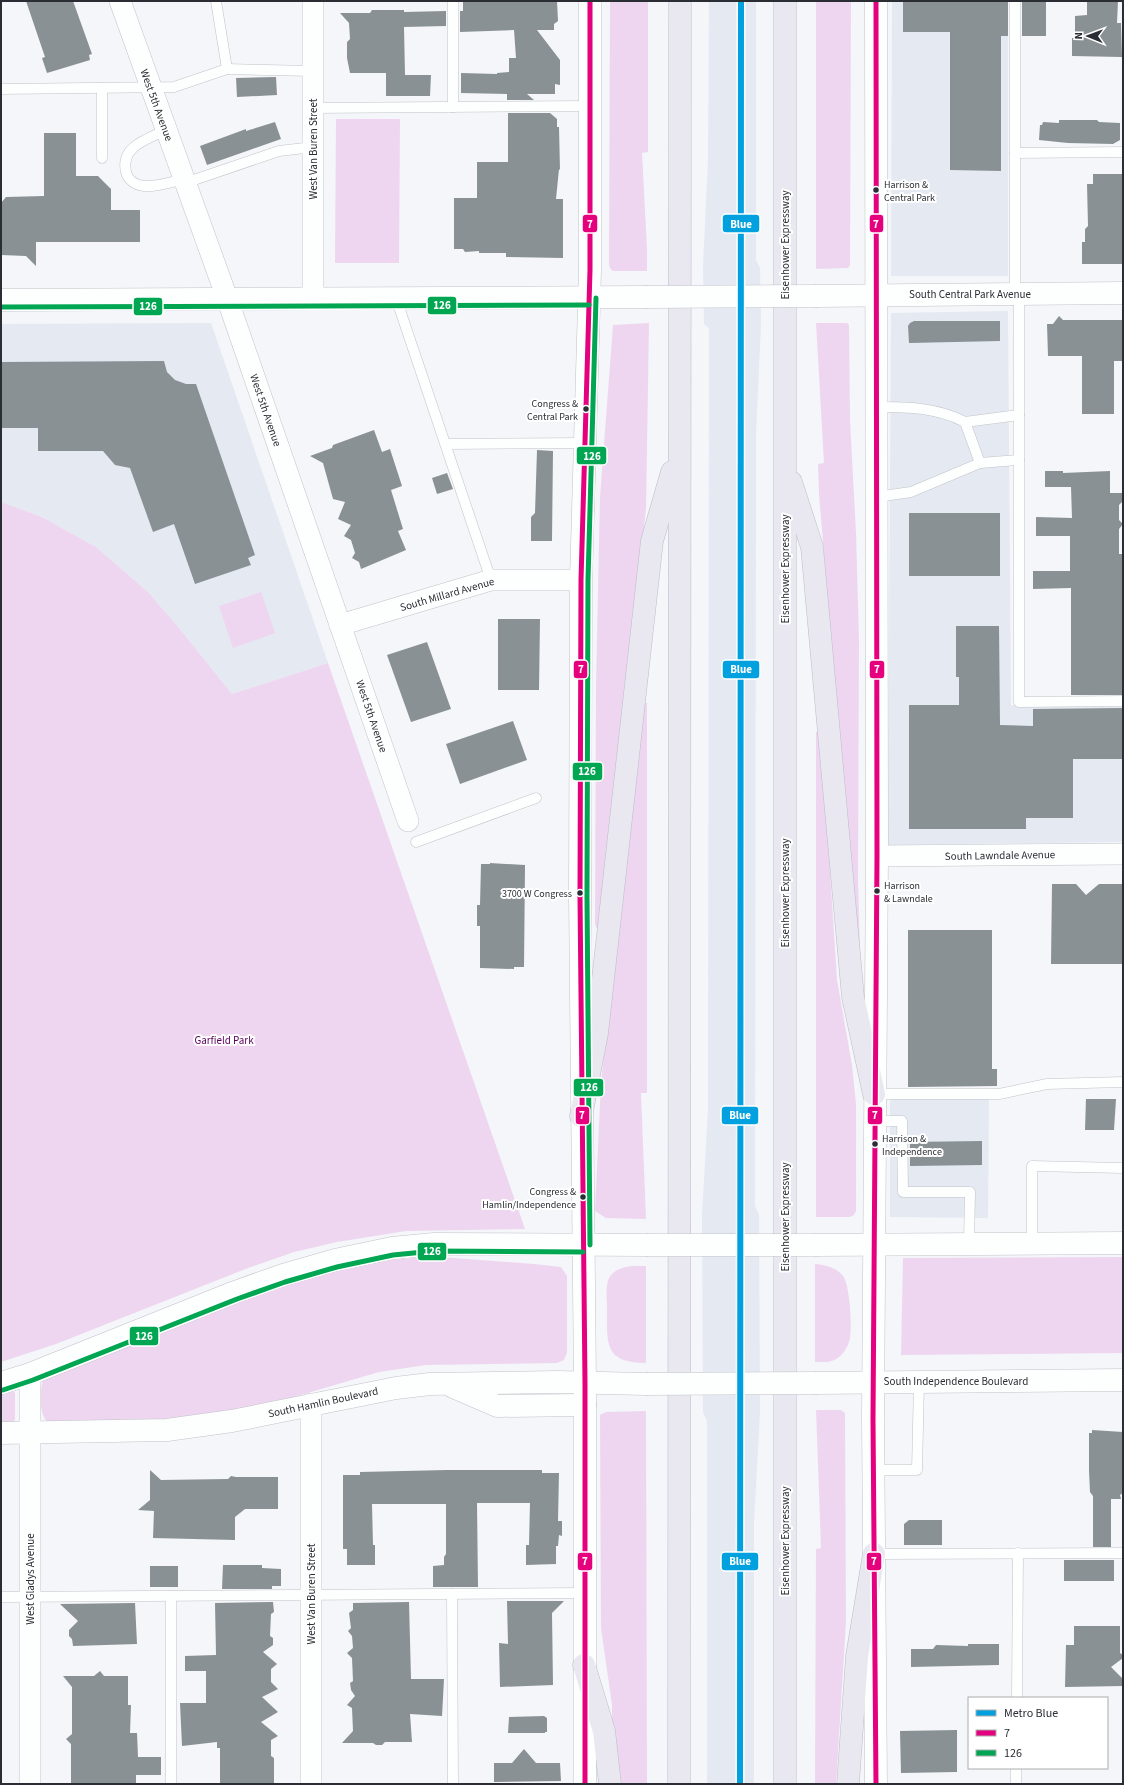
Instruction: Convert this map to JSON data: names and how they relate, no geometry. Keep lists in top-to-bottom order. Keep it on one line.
{"streets":{"highway":["Eisenhower Expressway"],"street":["West 5th Avenue","West Van Buren Street","South Central Park Avenue","South Millard Avenue","South Lawndale Avenue","South Independence Boulevard","South Hamlin Boulevard","West Gladys Avenue"]},"crossings":[["West 5th Avenue","South Central Park Avenue"],["West 5th Avenue","South Millard Avenue"],["West Van Buren Street","South Central Park Avenue"],["West Van Buren Street","South Hamlin Boulevard"],["South Independence Boulevard","South Hamlin Boulevard"],["South Hamlin Boulevard","West Gladys Avenue"]],"parks":["Garfield Park"],"places":["Harrison & Central Park","Congress & Central Park","Harrison & Lawndale","3700 W Congress","Harrison & Independence","Congress & Hamlin/Independence"],"lines":["metro line Blue","transit line 7","transit line 126"],"legend":["Metro Blue","7","126"],"north":"left"}
